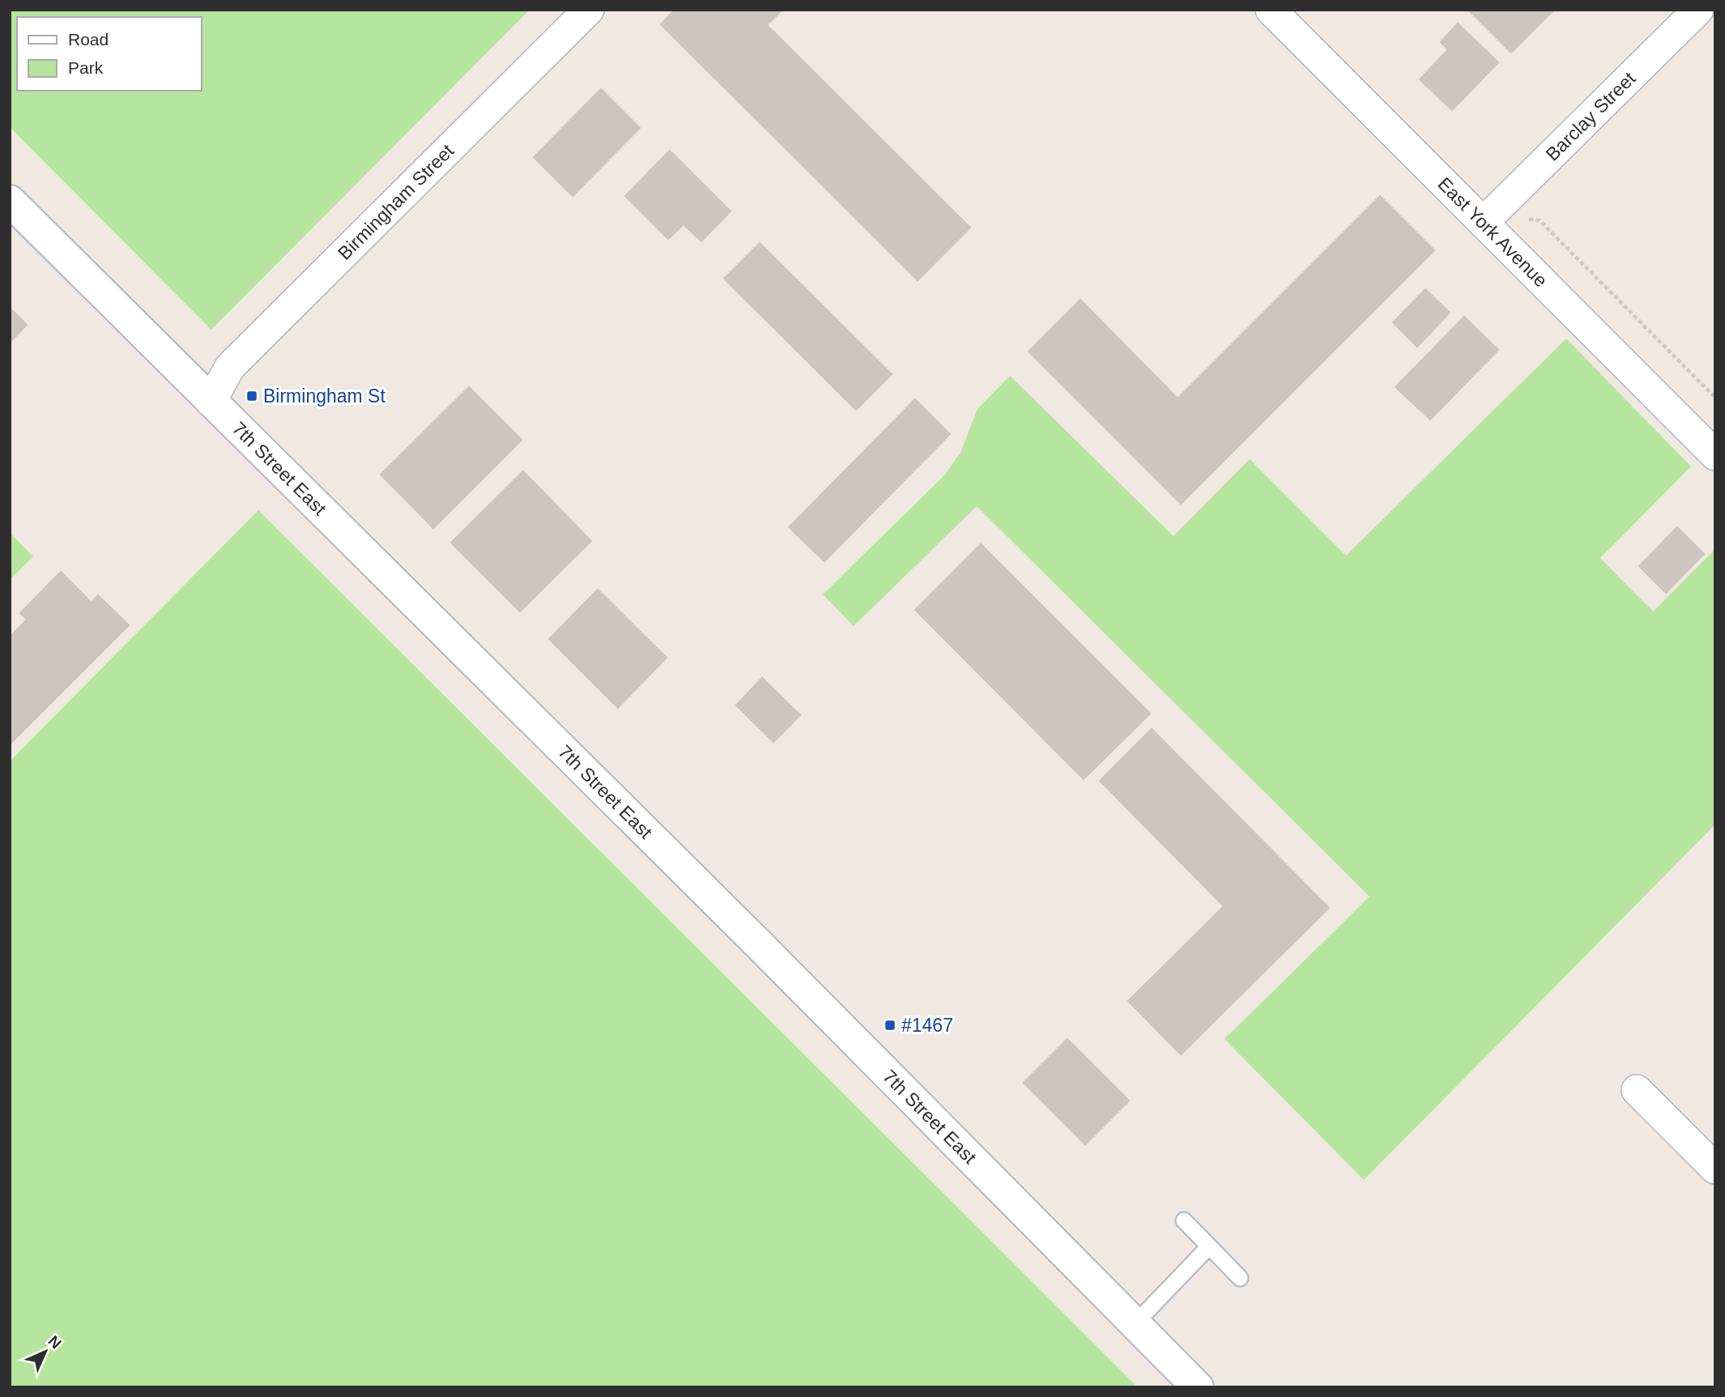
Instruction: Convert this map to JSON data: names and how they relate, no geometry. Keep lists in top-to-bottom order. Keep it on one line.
{"streets":{"street":["Barclay Street","Birmingham Street","East York Avenue","7th Street East"]},"crossings":[["Barclay Street","East York Avenue"],["Birmingham Street","7th Street East"]],"places":{"transit":["Birmingham St","#1467"]},"legend":["Road","Park"],"north":"top right"}
